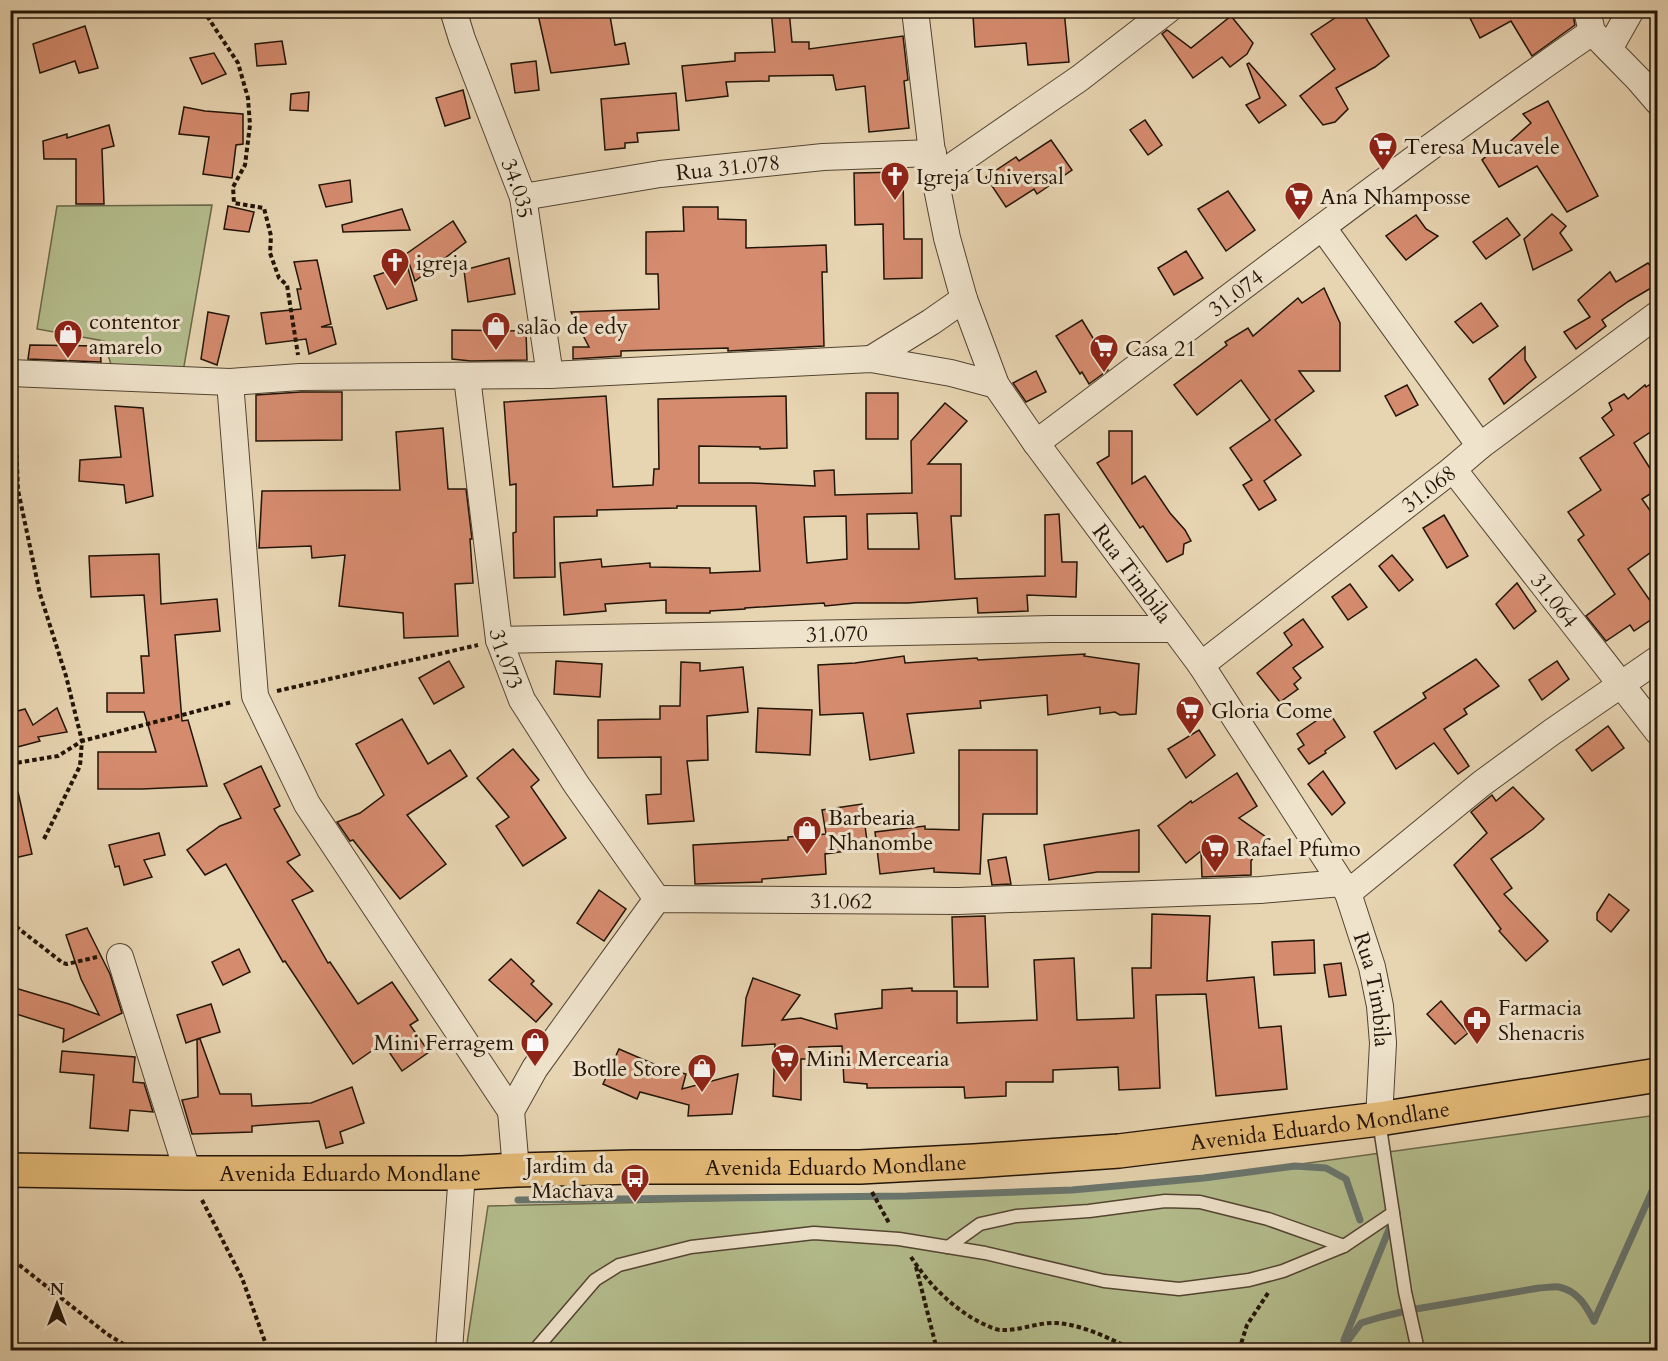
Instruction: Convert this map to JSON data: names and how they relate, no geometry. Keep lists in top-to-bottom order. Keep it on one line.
{"streets":{"main road":["Avenida Eduardo Mondlane"],"street":["Rua 31.078","34.035","31.074","31.068","Rua Timbila","31.064","31.070","31.073","31.062"]},"crossings":[["Rua 31.078","34.035"],["Rua 31.078","Rua Timbila"],["31.074","Rua Timbila"],["31.068","Rua Timbila"],["31.068","31.064"],["Rua Timbila","31.070"],["Rua Timbila","31.062"],["Rua Timbila","Avenida Eduardo Mondlane"],["31.070","31.073"],["31.073","31.062"]],"places":{"supermarket":["Teresa Mucavele","Ana Nhamposse","Casa 21","Gloria Come","Rafael Pfumo","Mini Mercearia"],"church":["Igreja Universal","igreja"],"shop":["salão de edy","contentor amarelo","Barbearia Nhanombe","Mini Ferragem","Botlle Store"],"pharmacy":["Farmacia Shenacris"],"bus stop":["Jardim da Machava"]},"north":"top"}
